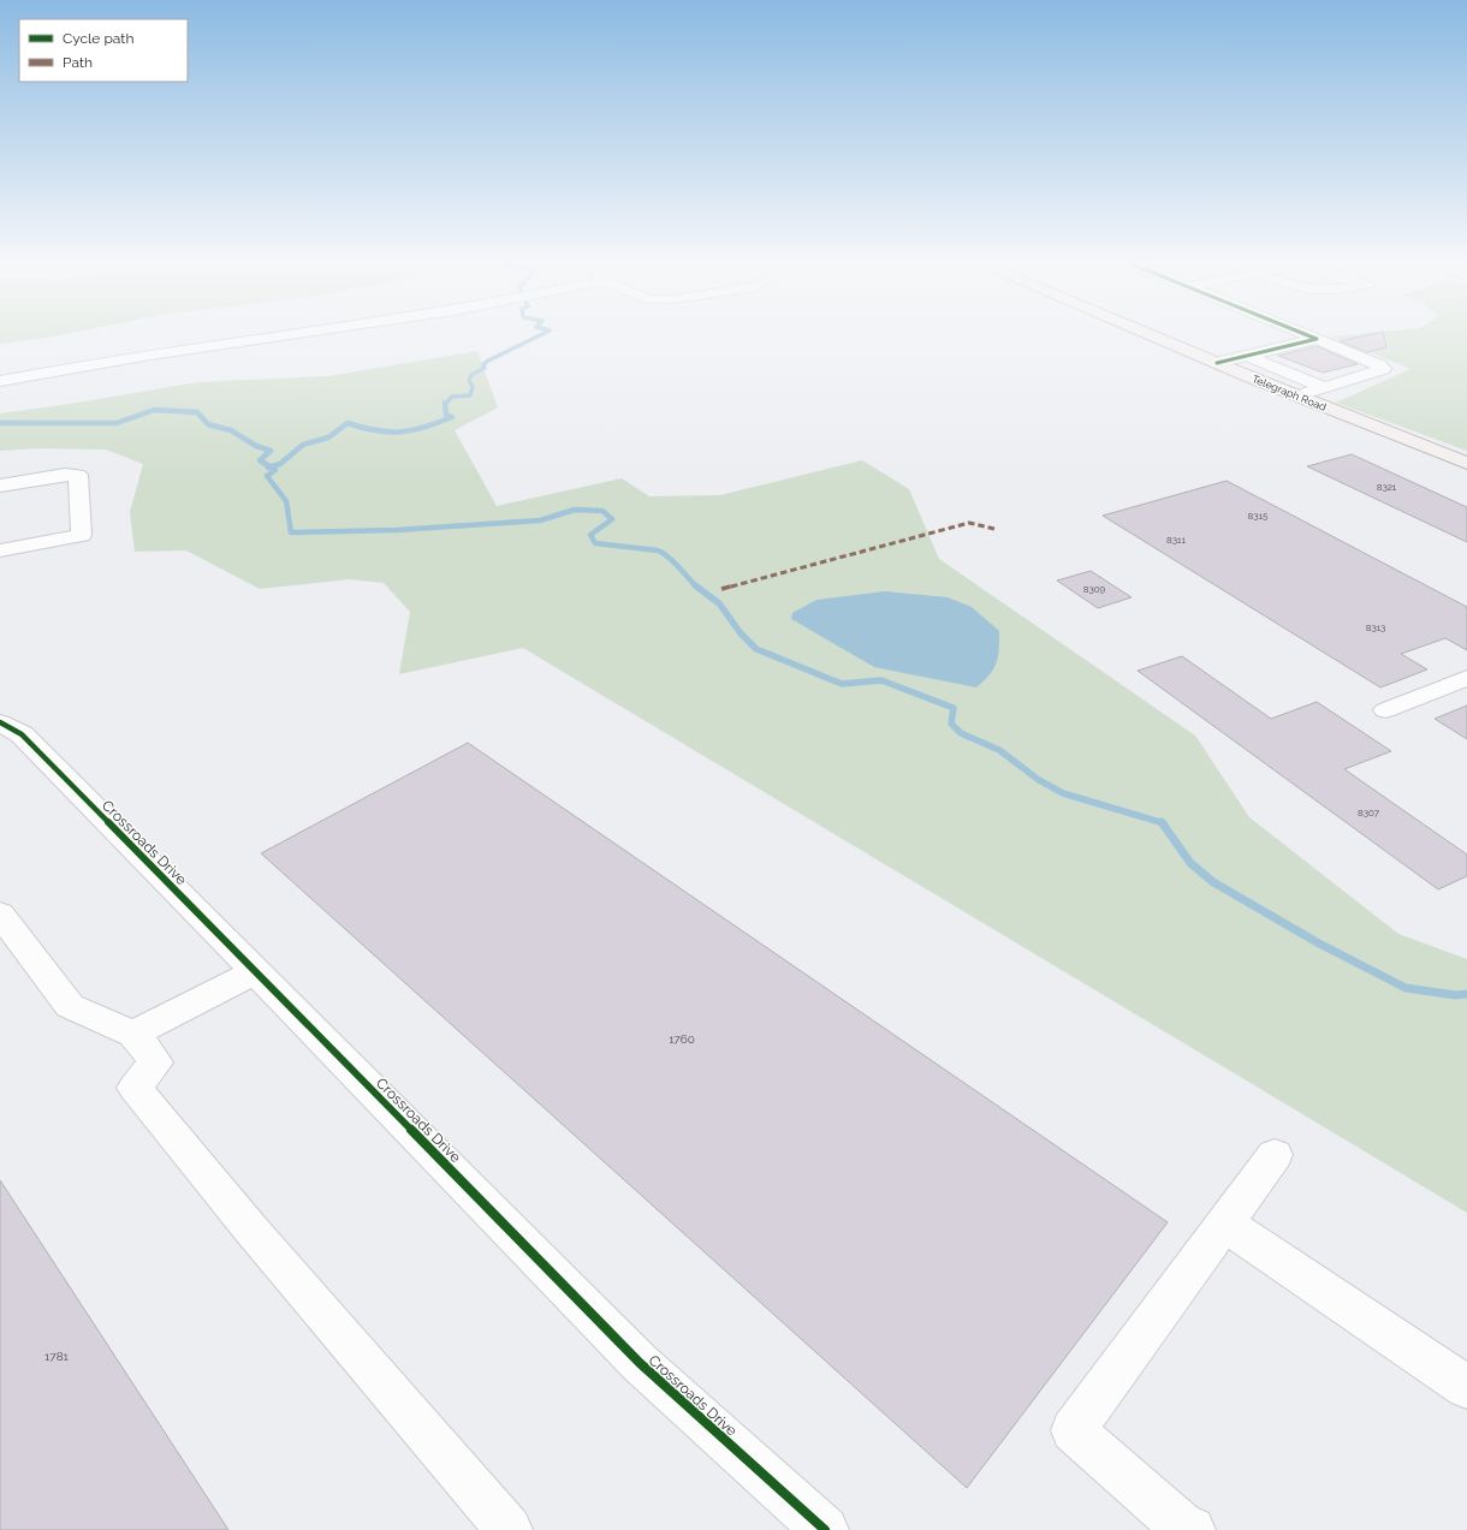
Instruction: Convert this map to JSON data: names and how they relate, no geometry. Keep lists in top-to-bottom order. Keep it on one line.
{"streets":{"main road":["Telegraph Road"],"street":["Crossroads Drive"]},"house_numbers":["8321","8315","8311","8309","8313","8307","1760","1781"],"legend":["Cycle path","Path"]}
